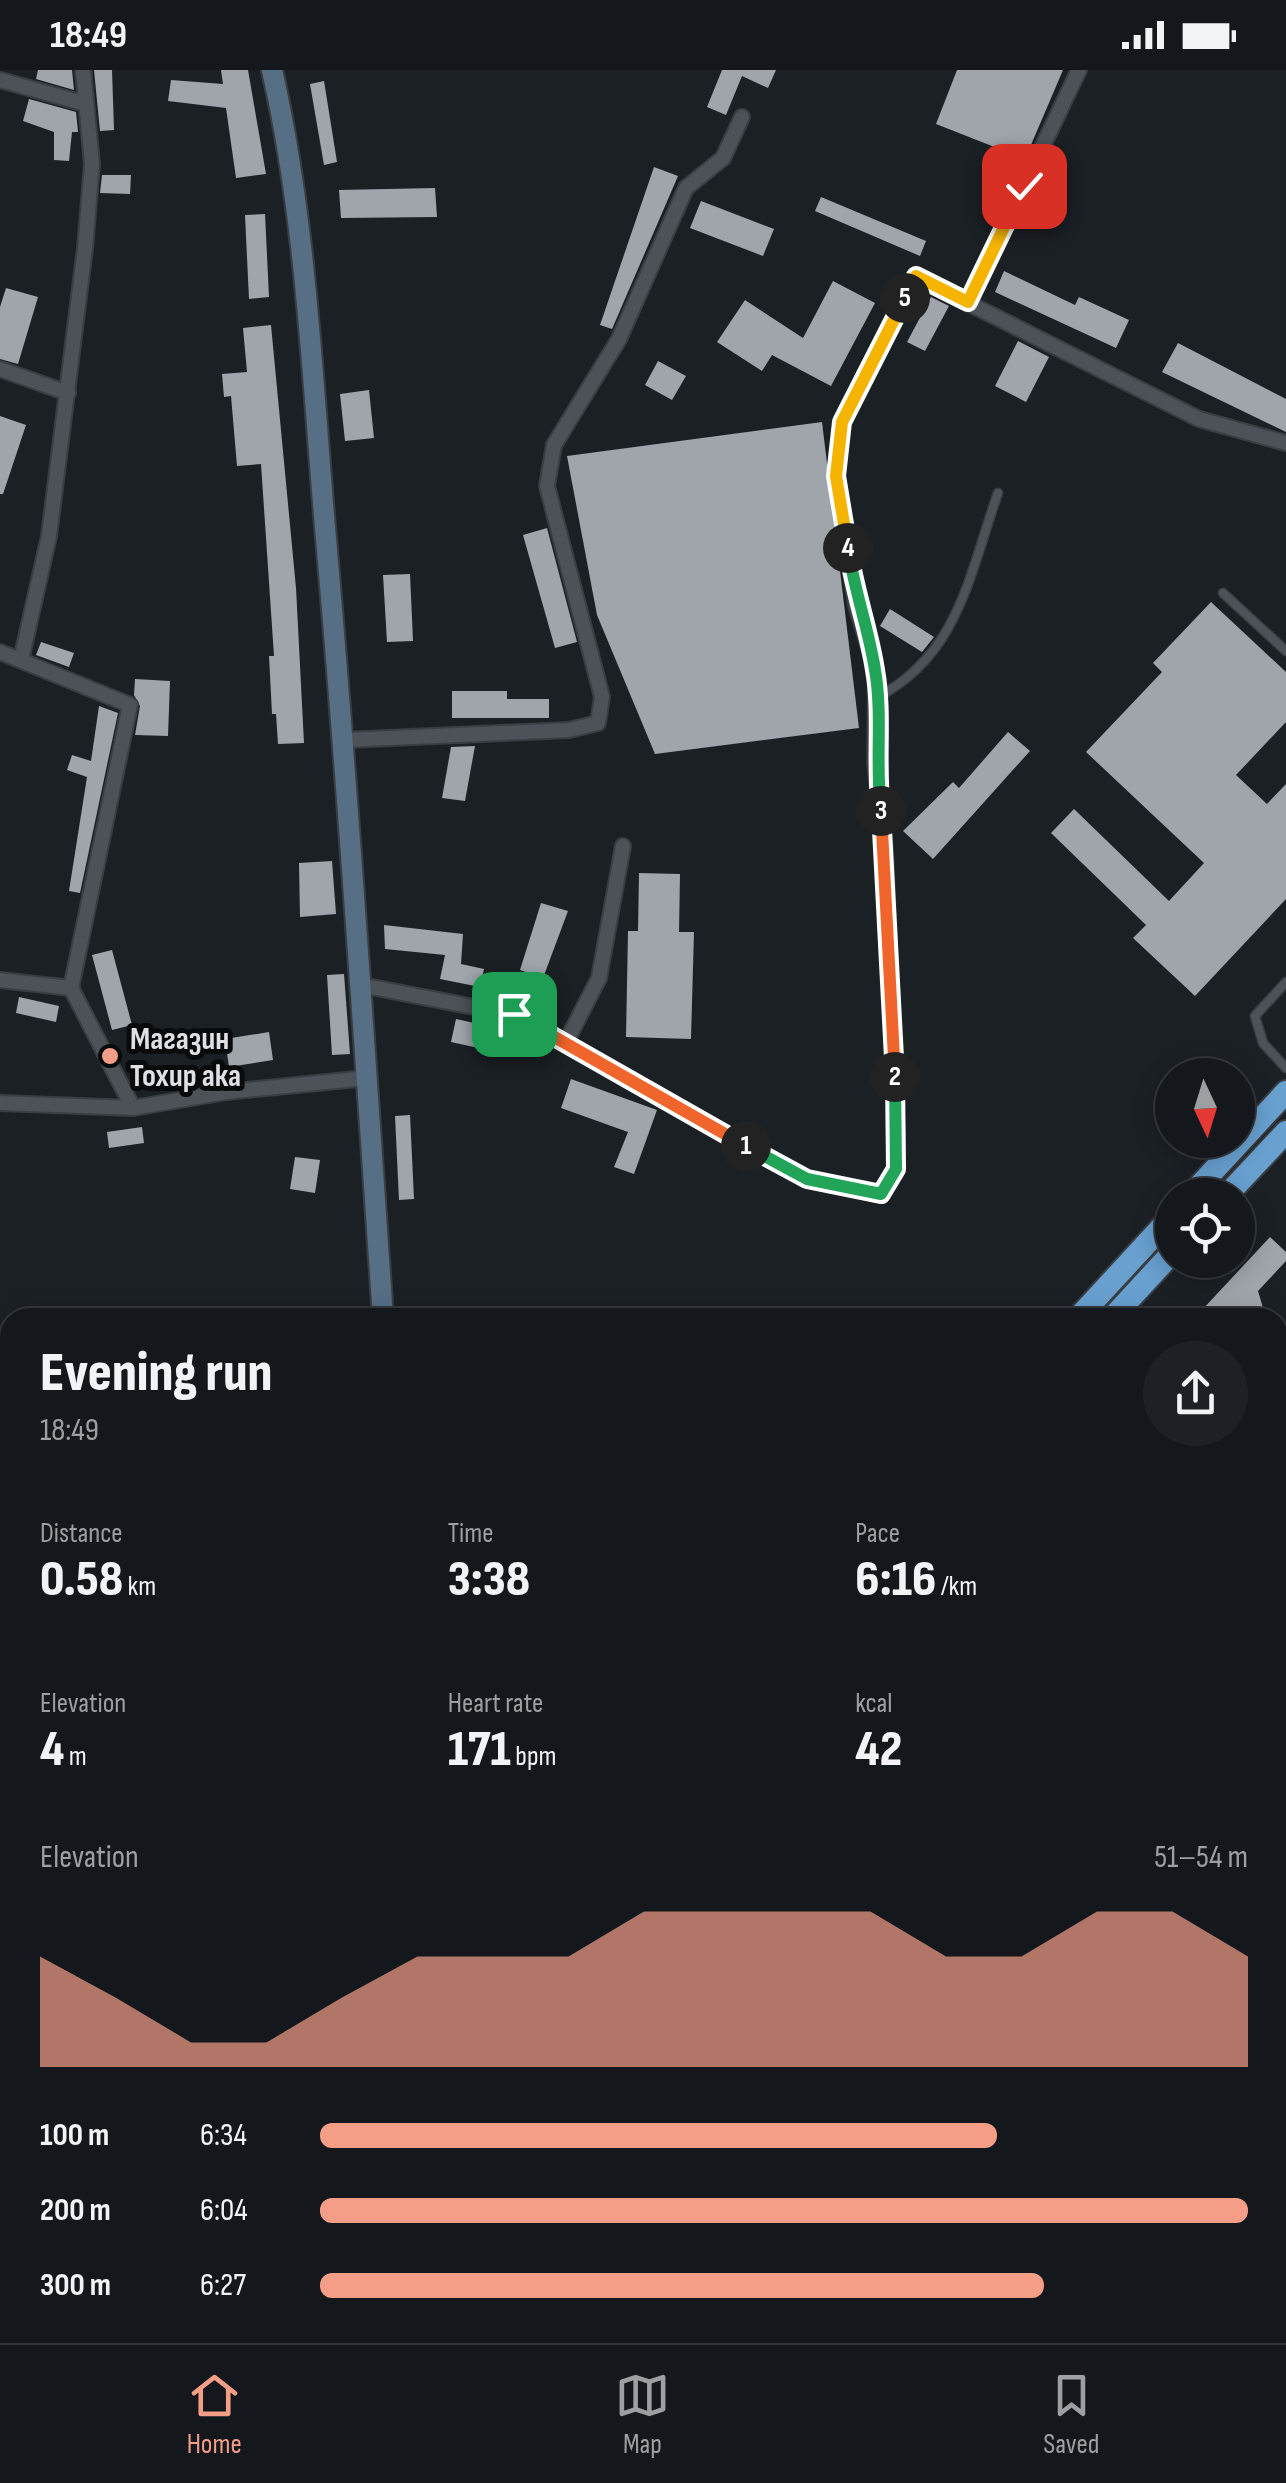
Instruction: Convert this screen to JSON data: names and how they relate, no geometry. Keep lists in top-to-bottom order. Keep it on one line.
{"places":["Магазин Тохир ака"],"north":"bottom","page":{"status":"18:49","pins":["5","4","3","2","1"],"heading":["Evening run","18:49"],"stats":[["Distance","0.58 km"],["Time","3:38"],["Pace","6:16 /km"],["Elevation","4 m"],["Heart rate","171 bpm"],["kcal","42"]],"chart":["Elevation","51–54 m"],"list":[{"name":"100 m","note":"6:34"},{"name":"200 m","note":"6:04"},{"name":"300 m","note":"6:27"}],"tabs":["Home","Map","Saved"]}}
